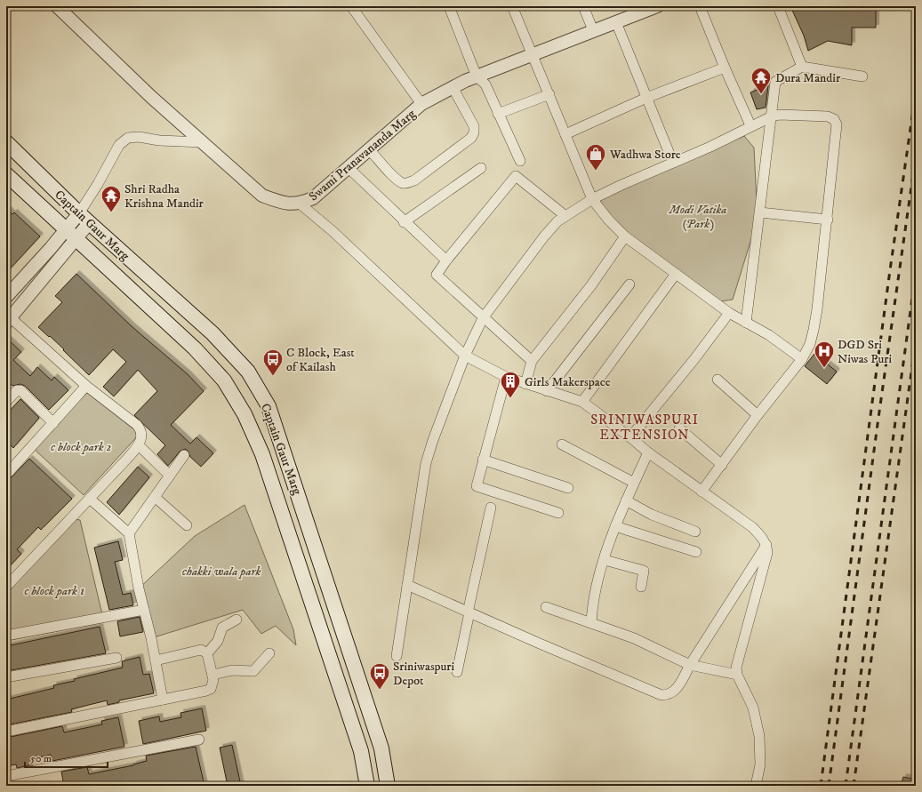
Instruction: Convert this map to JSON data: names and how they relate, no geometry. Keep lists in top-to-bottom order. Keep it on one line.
{"streets":{"main road":["Captain Gaur Marg"],"street":["Swami Pranavananda Marg"]},"districts":["SRINIWASPURI EXTENSION"],"parks":["Modi Vatika (Park)","c block park 2","chakki wala park","c block park 1"],"places":{"temple":["Dura Mandir","Shri Radha Krishna Mandir"],"shop":["Wadhwa Store"],"hospital":["DGD Sri Niwas Puri"],"bus stop":["C Block, East of Kailash","Sriniwaspuri Depot"],"building":["Girls Makerspace"]},"scale_bar":"50 m"}
